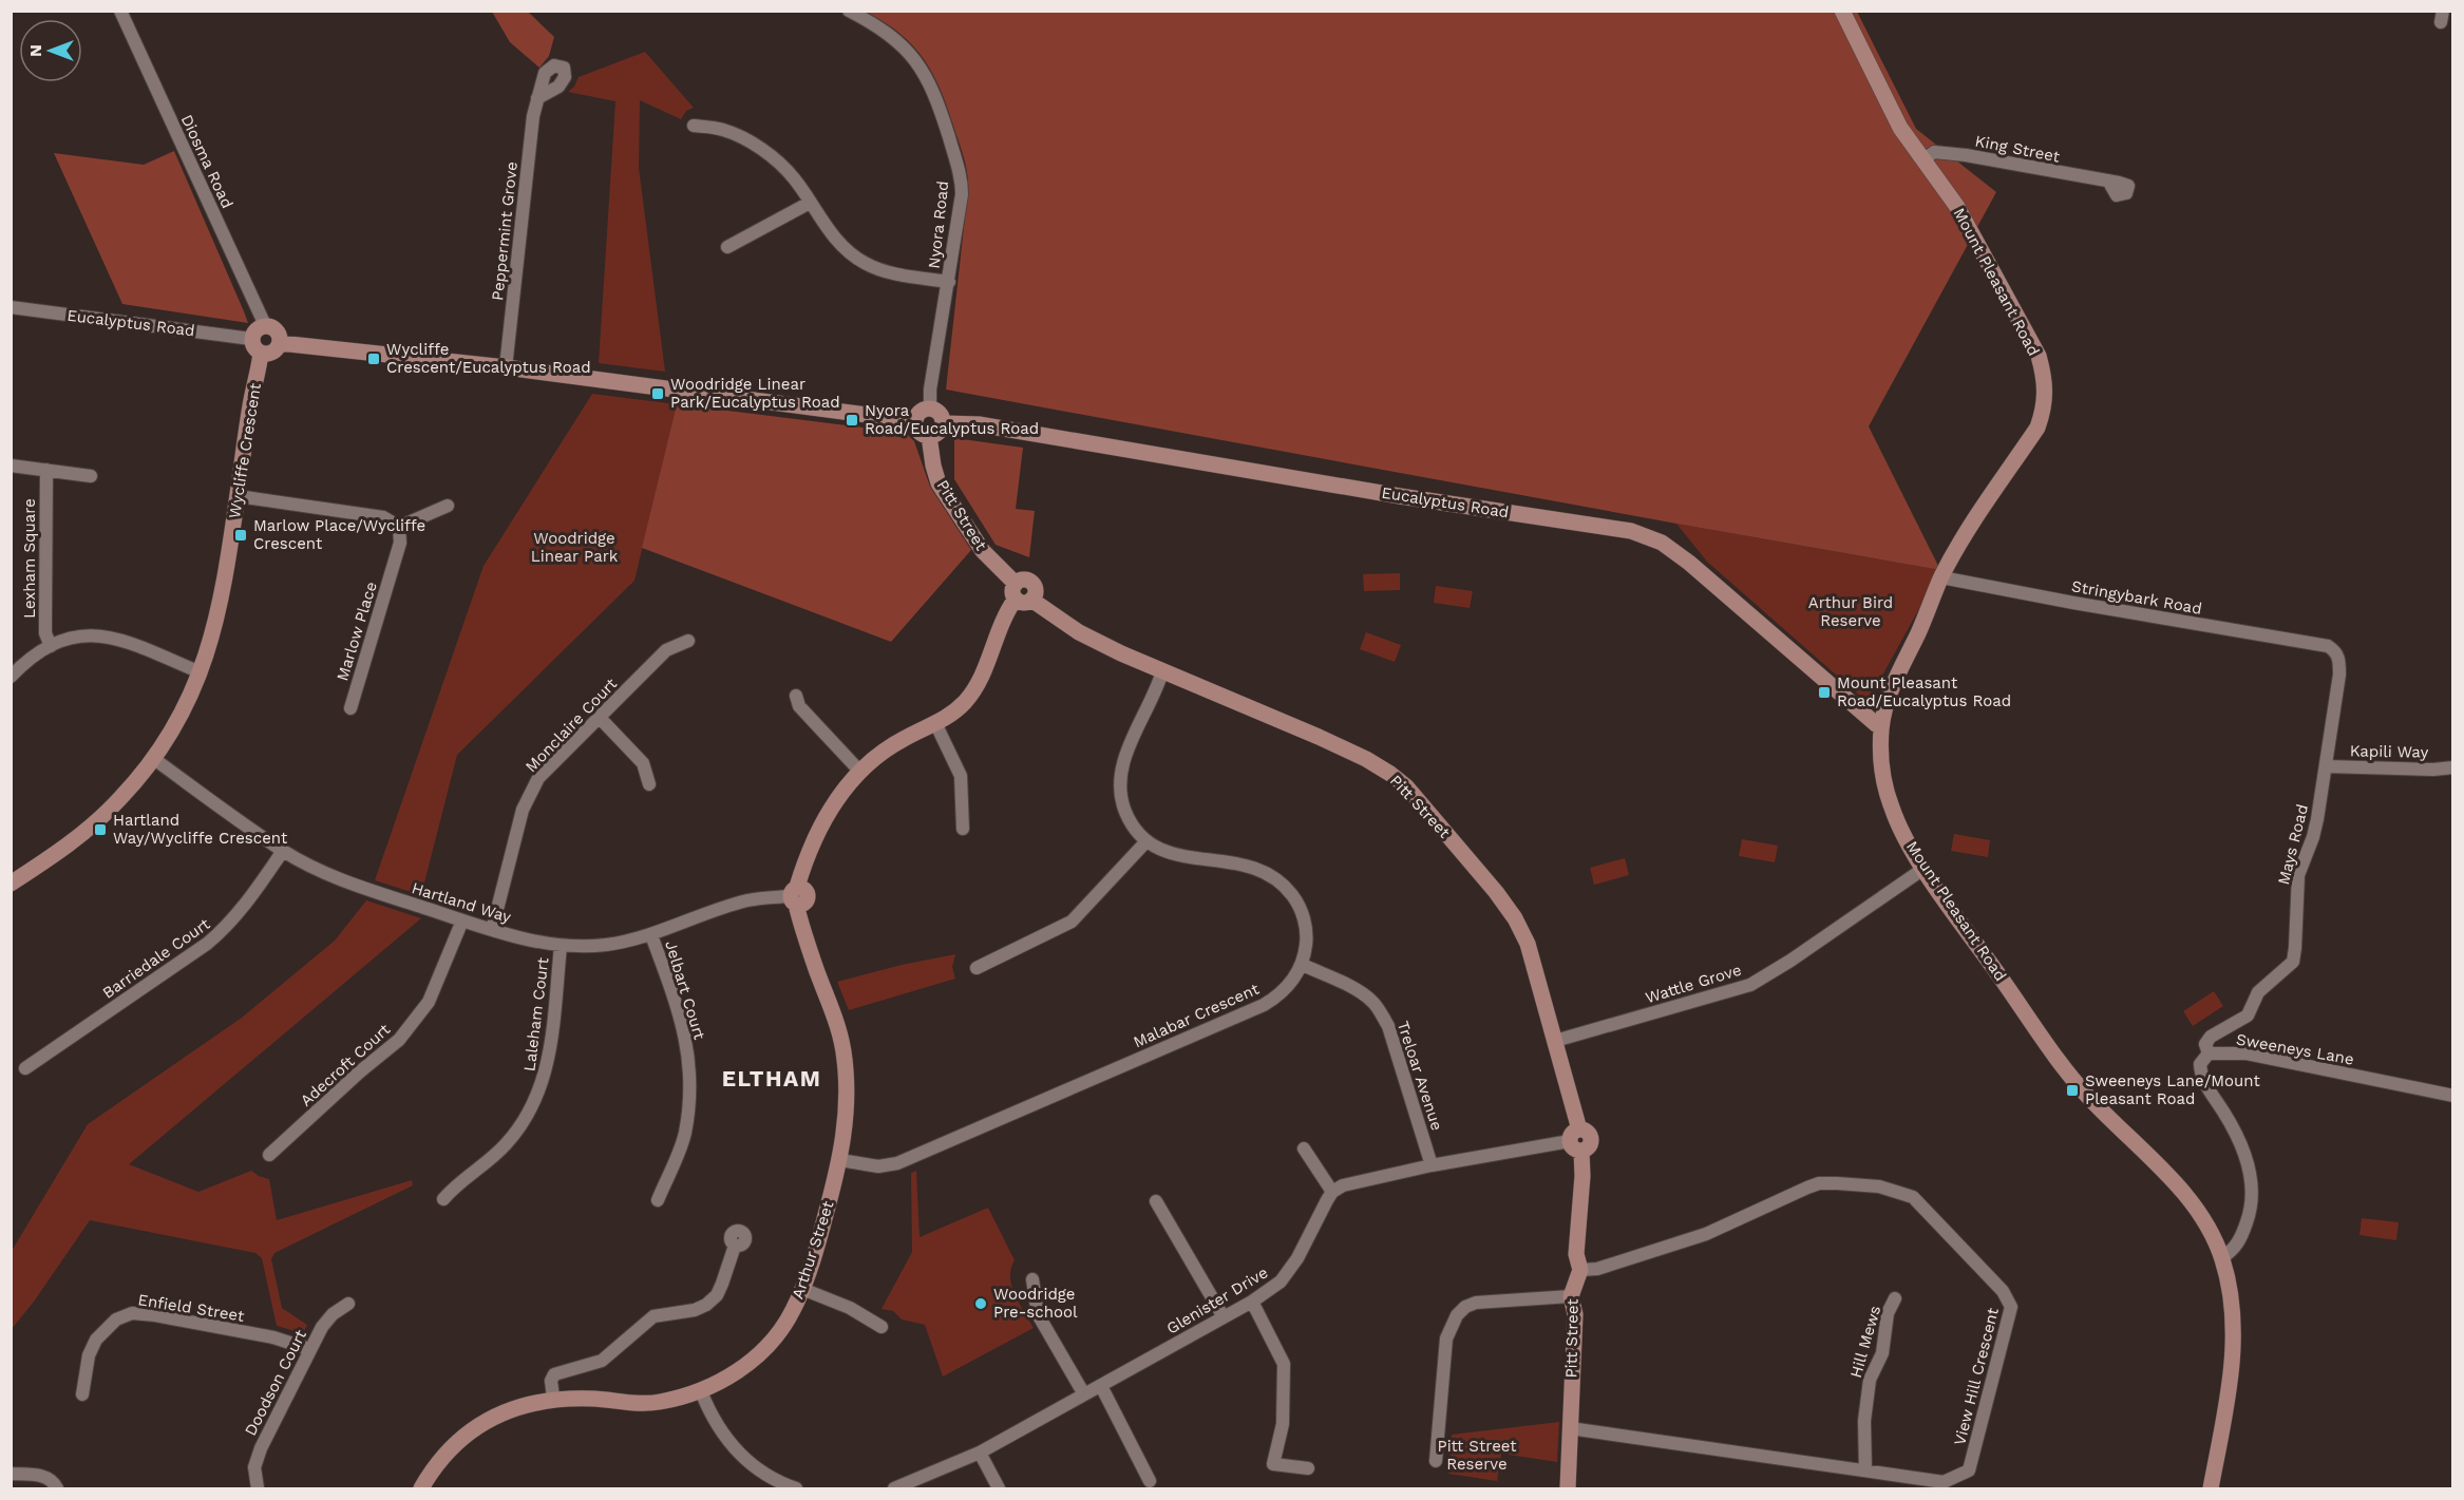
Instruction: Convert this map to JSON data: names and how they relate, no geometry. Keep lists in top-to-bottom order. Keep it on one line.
{"streets":{"street":["King Street","Diosma Road","Nyora Road","Peppermint Grove","Mount Pleasant Road","Eucalyptus Road","Wycliffe Crescent","Pitt Street","Lexham Square","Stringybark Road","Marlow Place","Monclaire Court","Kapili Way","Mays Road","Hartland Way","Barriedale Court","Wattle Grove","Jelbart Court","Laleham Court","Malabar Crescent","Sweeneys Lane","Adecroft Court","Treloar Avenue","Arthur Street","Glenister Drive","Enfield Street","Hill Mews","View Hill Crescent","Doodson Court"]},"crossings":[["King Street","Mount Pleasant Road"],["Diosma Road","Eucalyptus Road"],["Diosma Road","Wycliffe Crescent"],["Nyora Road","Eucalyptus Road"],["Nyora Road","Pitt Street"],["Mount Pleasant Road","Eucalyptus Road"],["Mount Pleasant Road","Stringybark Road"],["Mount Pleasant Road","Wattle Grove"],["Eucalyptus Road","Wycliffe Crescent"],["Eucalyptus Road","Pitt Street"],["Wycliffe Crescent","Hartland Way"],["Pitt Street","Wattle Grove"],["Pitt Street","Arthur Street"],["Pitt Street","View Hill Crescent"],["Stringybark Road","Mays Road"],["Monclaire Court","Hartland Way"],["Kapili Way","Mays Road"],["Mays Road","Sweeneys Lane"],["Hartland Way","Barriedale Court"],["Hartland Way","Jelbart Court"],["Hartland Way","Laleham Court"],["Hartland Way","Adecroft Court"],["Hartland Way","Arthur Street"],["Malabar Crescent","Treloar Avenue"],["Malabar Crescent","Arthur Street"],["Enfield Street","Doodson Court"],["Hill Mews","View Hill Crescent"]],"districts":["ELTHAM"],"parks":["Woodridge Linear Park","Arthur Bird Reserve","Pitt Street Reserve"],"places":{"transit":["Wycliffe Crescent/Eucalyptus Road","Woodridge Linear Park/Eucalyptus Road","Nyora Road/Eucalyptus Road","Marlow Place/Wycliffe Crescent","Mount Pleasant Road/Eucalyptus Road","Hartland Way/Wycliffe Crescent","Sweeneys Lane/Mount Pleasant Road"],"other":["Woodridge Pre-school"]},"north":"left"}
